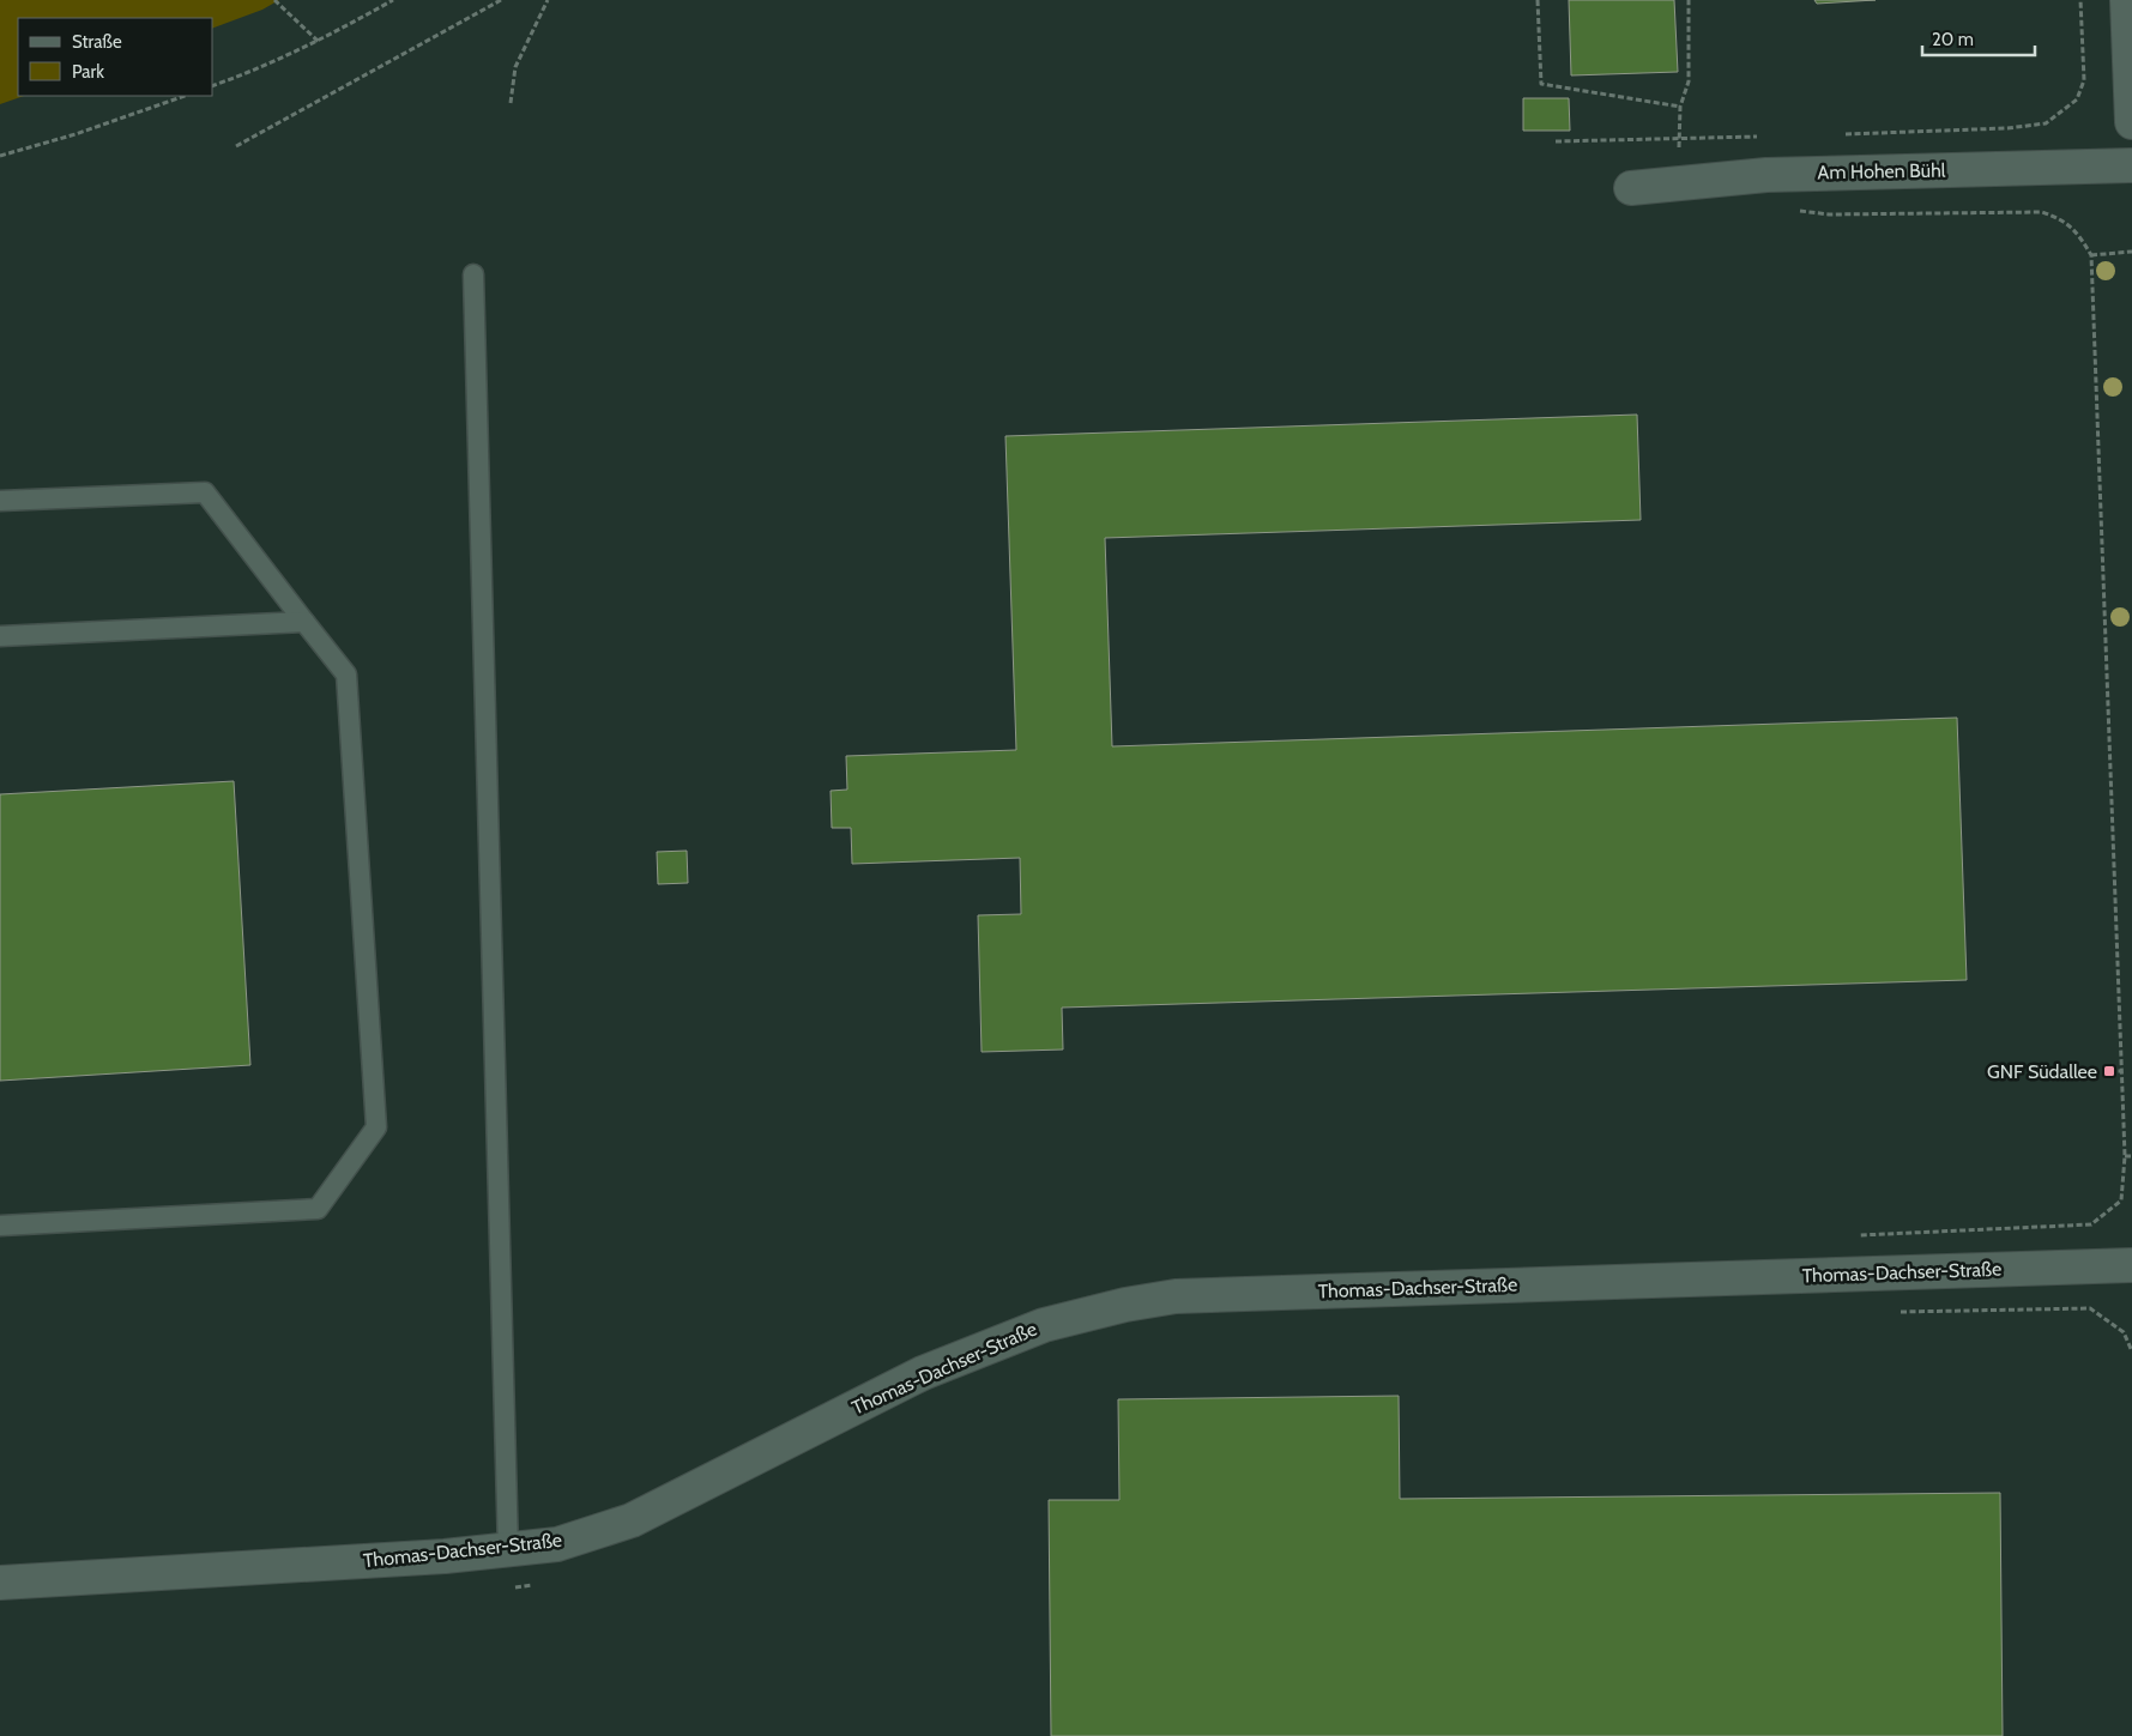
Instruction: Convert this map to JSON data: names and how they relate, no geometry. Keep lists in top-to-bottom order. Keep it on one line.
{"streets":{"street":["Am Hohen Bühl","Thomas-Dachser-Straße"]},"places":{"transit":["GNF Südallee"]},"legend":["Straße","Park"],"scale_bar":"20 m"}
